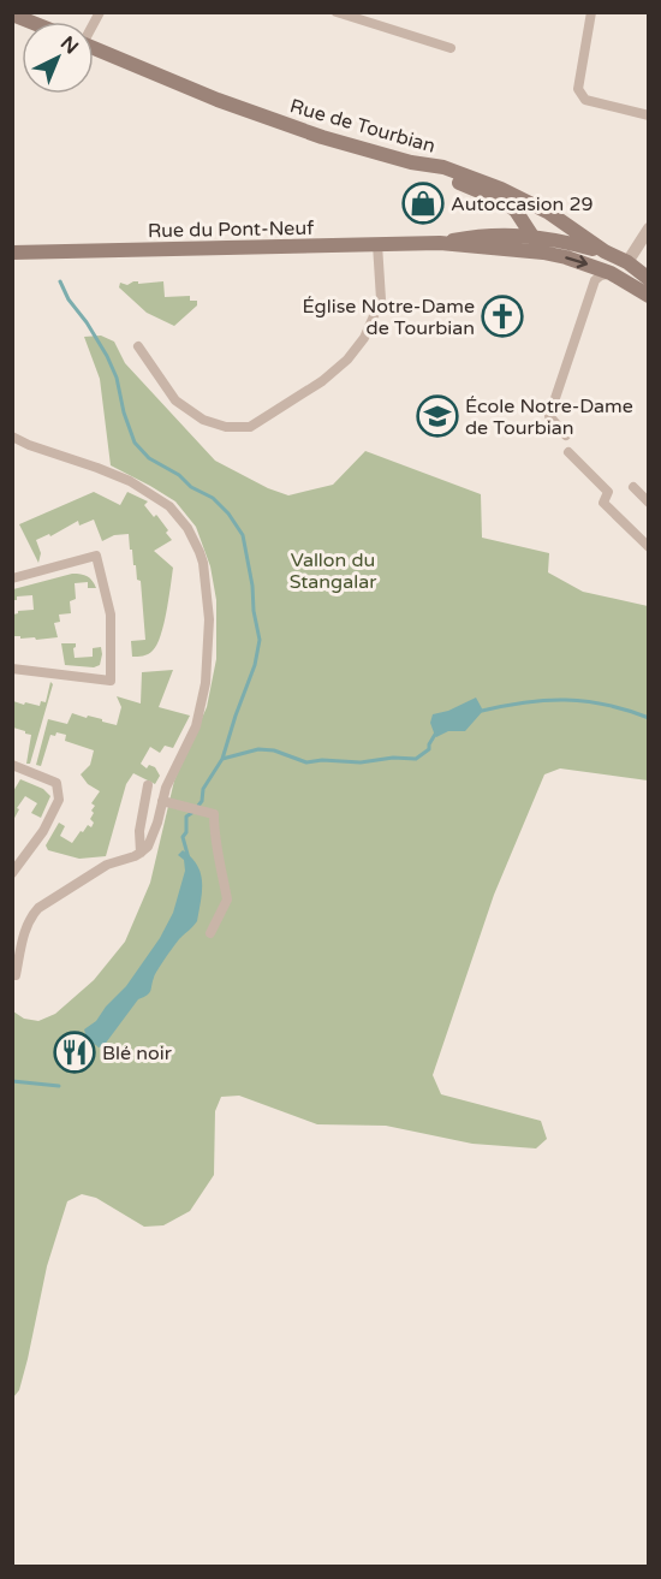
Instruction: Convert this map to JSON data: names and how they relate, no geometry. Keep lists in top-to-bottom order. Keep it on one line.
{"streets":{"main road":["Rue de Tourbian","Rue du Pont-Neuf"]},"crossings":[["Rue de Tourbian","Rue du Pont-Neuf"]],"parks":["Vallon du Stangalar"],"places":{"shop":["Autoccasion 29"],"church":["Église Notre-Dame de Tourbian"],"school or university":["École Notre-Dame de Tourbian"],"restaurant":["Blé noir"]},"north":"top right"}
